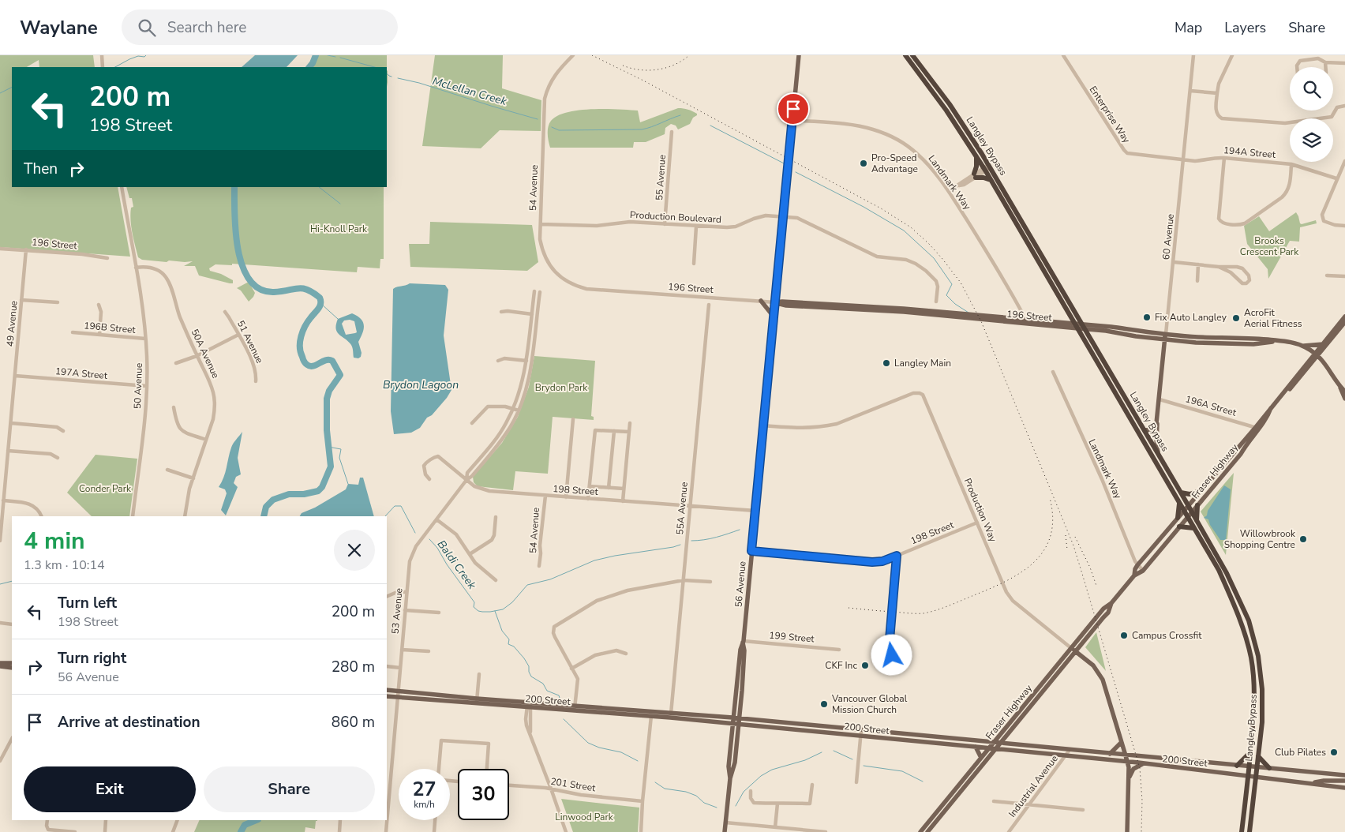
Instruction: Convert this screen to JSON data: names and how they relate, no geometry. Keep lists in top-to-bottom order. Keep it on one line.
{"streets":{"highway":["Langley Bypass"],"main road":["60 Avenue","196 Street","Fraser Highway","Production Way","56 Avenue","200 Street"],"street":["Enterprise Way","194A Street","55 Avenue","Landmark Way","54 Avenue","Production Boulevard","49 Avenue","196B Street","51 Avenue","50A Avenue","197A Street","50 Avenue","196A Street","198 Street","55A Avenue","53 Avenue","199 Street","201 Street","Industrial Avenue"]},"crossings":[["Enterprise Way","194A Street"],["Enterprise Way","60 Avenue"],["Langley Bypass","60 Avenue"],["Langley Bypass","Fraser Highway"],["Langley Bypass","200 Street"],["194A Street","60 Avenue"],["55 Avenue","Production Boulevard"],["Landmark Way","Fraser Highway"],["Landmark Way","56 Avenue"],["54 Avenue","Production Boulevard"],["54 Avenue","196 Street"],["54 Avenue","198 Street"],["Production Boulevard","56 Avenue"],["60 Avenue","196 Street"],["60 Avenue","196A Street"],["196 Street","49 Avenue"],["196 Street","Fraser Highway"],["196 Street","56 Avenue"],["49 Avenue","197A Street"],["196B Street","50 Avenue"],["50A Avenue","50 Avenue"],["197A Street","50 Avenue"],["196A Street","Fraser Highway"],["Fraser Highway","Production Way"],["Fraser Highway","200 Street"],["198 Street","55A Avenue"],["198 Street","Production Way"],["198 Street","56 Avenue"],["198 Street","53 Avenue"],["55A Avenue","200 Street"],["Production Way","56 Avenue"],["Production Way","200 Street"],["56 Avenue","199 Street"],["56 Avenue","200 Street"],["53 Avenue","200 Street"],["200 Street","Industrial Avenue"]],"water":["McLellan Creek","Brydon Lagoon","Baldi Creek"],"parks":["Hi-Knoll Park","Brooks Crescent Park","Brydon Park","Conder Park","Linwood Park"],"places":["Pro-Speed Advantage","Fix Auto Langley","AcroFit Aerial Fitness","Langley Main","Willowbrook Shopping Centre","Campus Crossfit","CKF Inc","Vancouver Global Mission Church","Club Pilates"],"page":{"header":"Waylane","search":"Search here","nav":["Map","Layers","Share"],"turn":["200 m","198 Street"],"then":"Then","heading":["4 min","1.3 km · 10:14"],"list":[{"name":"Turn left","note":"198 Street","value":"200 m"},{"name":"Turn right","note":"56 Avenue","value":"280 m"},{"name":"Arrive at destination","value":"860 m"}],"buttons":["Exit","Share"],"speed":"27 km/h","limit":"30"}}
